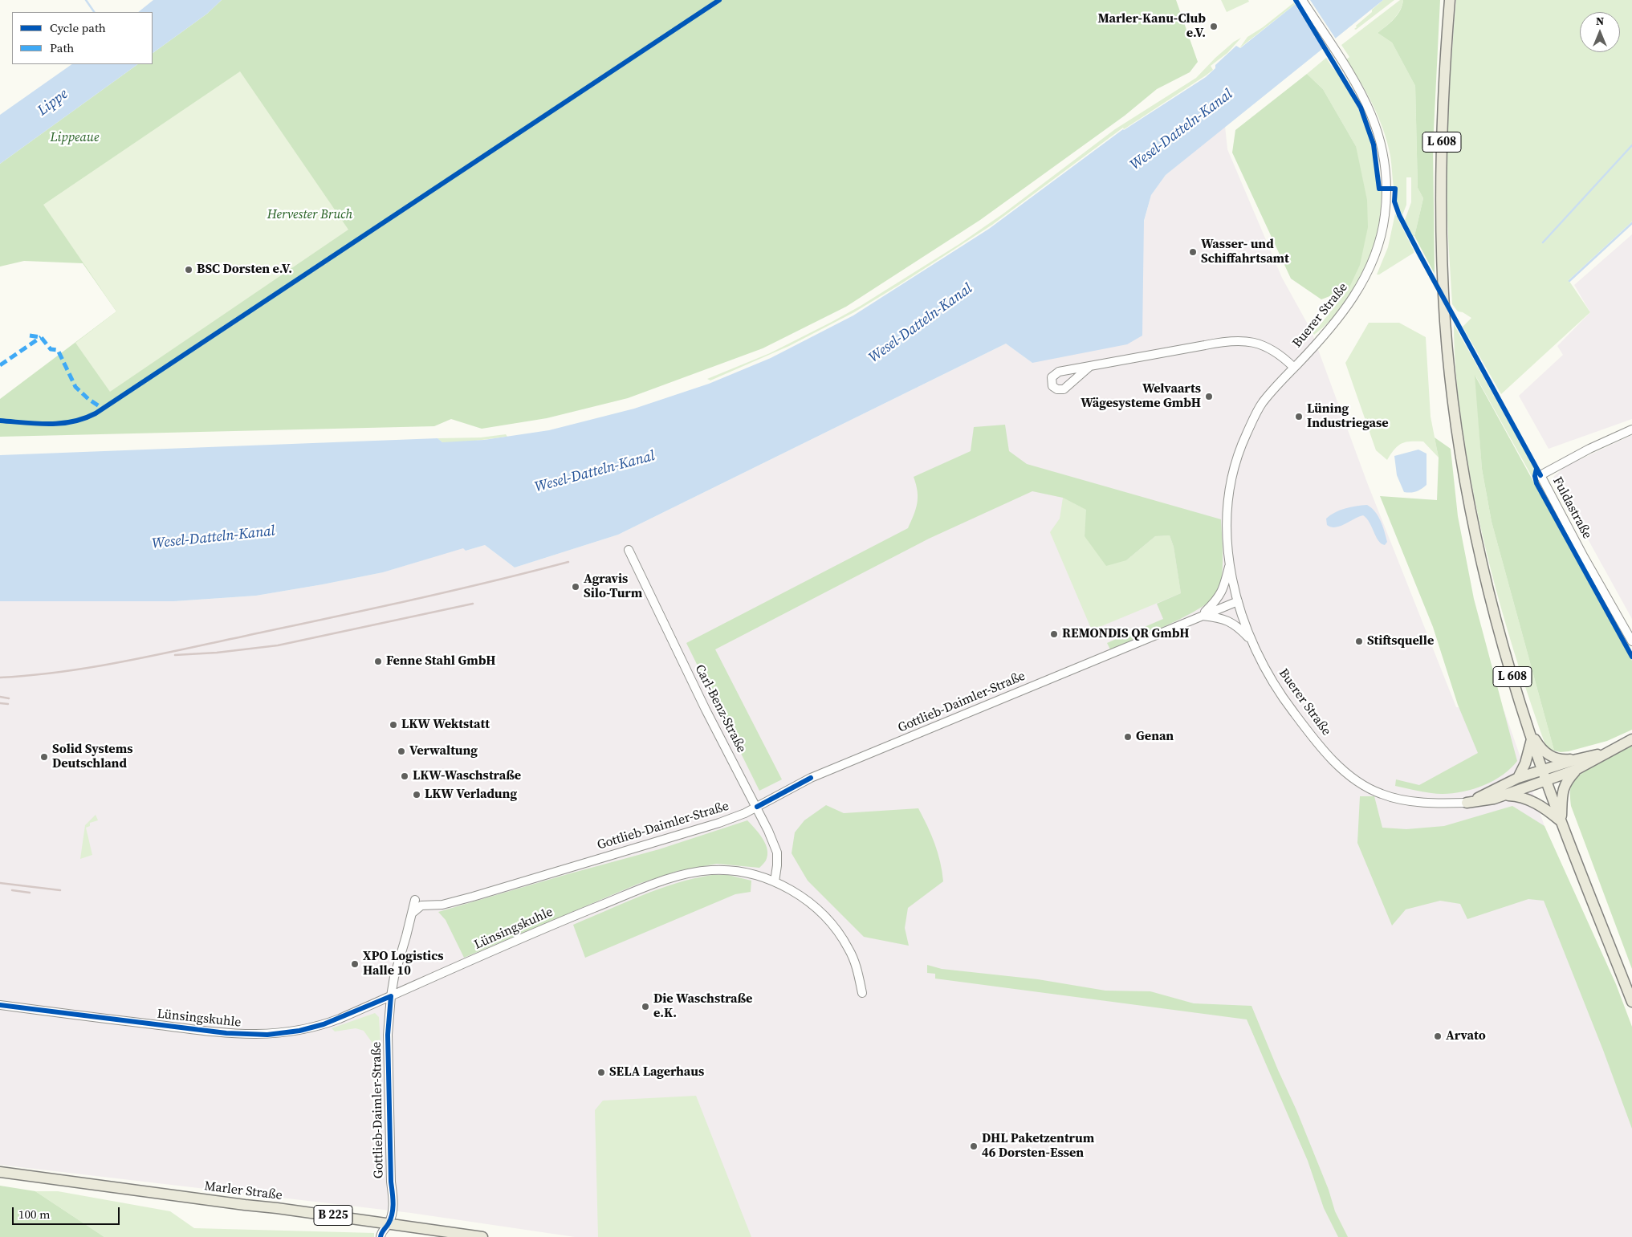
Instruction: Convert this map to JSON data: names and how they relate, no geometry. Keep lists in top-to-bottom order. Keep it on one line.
{"streets":{"main road":["L 608","Marler Straße","B 225"],"street":["Buerer Straße","Fuldastraße","Gottlieb-Daimler-Straße","Carl-Benz-Straße","Lünsingskuhle"]},"crossings":[["Buerer Straße","Gottlieb-Daimler-Straße"],["Gottlieb-Daimler-Straße","Carl-Benz-Straße"],["Gottlieb-Daimler-Straße","Lünsingskuhle"],["Gottlieb-Daimler-Straße","Marler Straße"],["Carl-Benz-Straße","Lünsingskuhle"]],"water":["Lippe","Wesel-Datteln-Kanal"],"parks":["Lippeaue","Hervester Bruch"],"places":["Marler-Kanu-Club e.V.","Wasser- und Schiffahrtsamt","BSC Dorsten e.V.","Welvaarts Wägesysteme GmbH","Lüning Industriegase","Agravis Silo-Turm","REMONDIS QR GmbH","Stiftsquelle","Fenne Stahl GmbH","LKW Wektstatt","Genan","Verwaltung","Solid Systems Deutschland","LKW-Waschstraße","LKW Verladung","XPO Logistics Halle 10","Die Waschstraße e.K.","Arvato","SELA Lagerhaus","DHL Paketzentrum 46 Dorsten-Essen"],"legend":["Cycle path","Path"],"scale_bar":"100 m","north":"top"}
